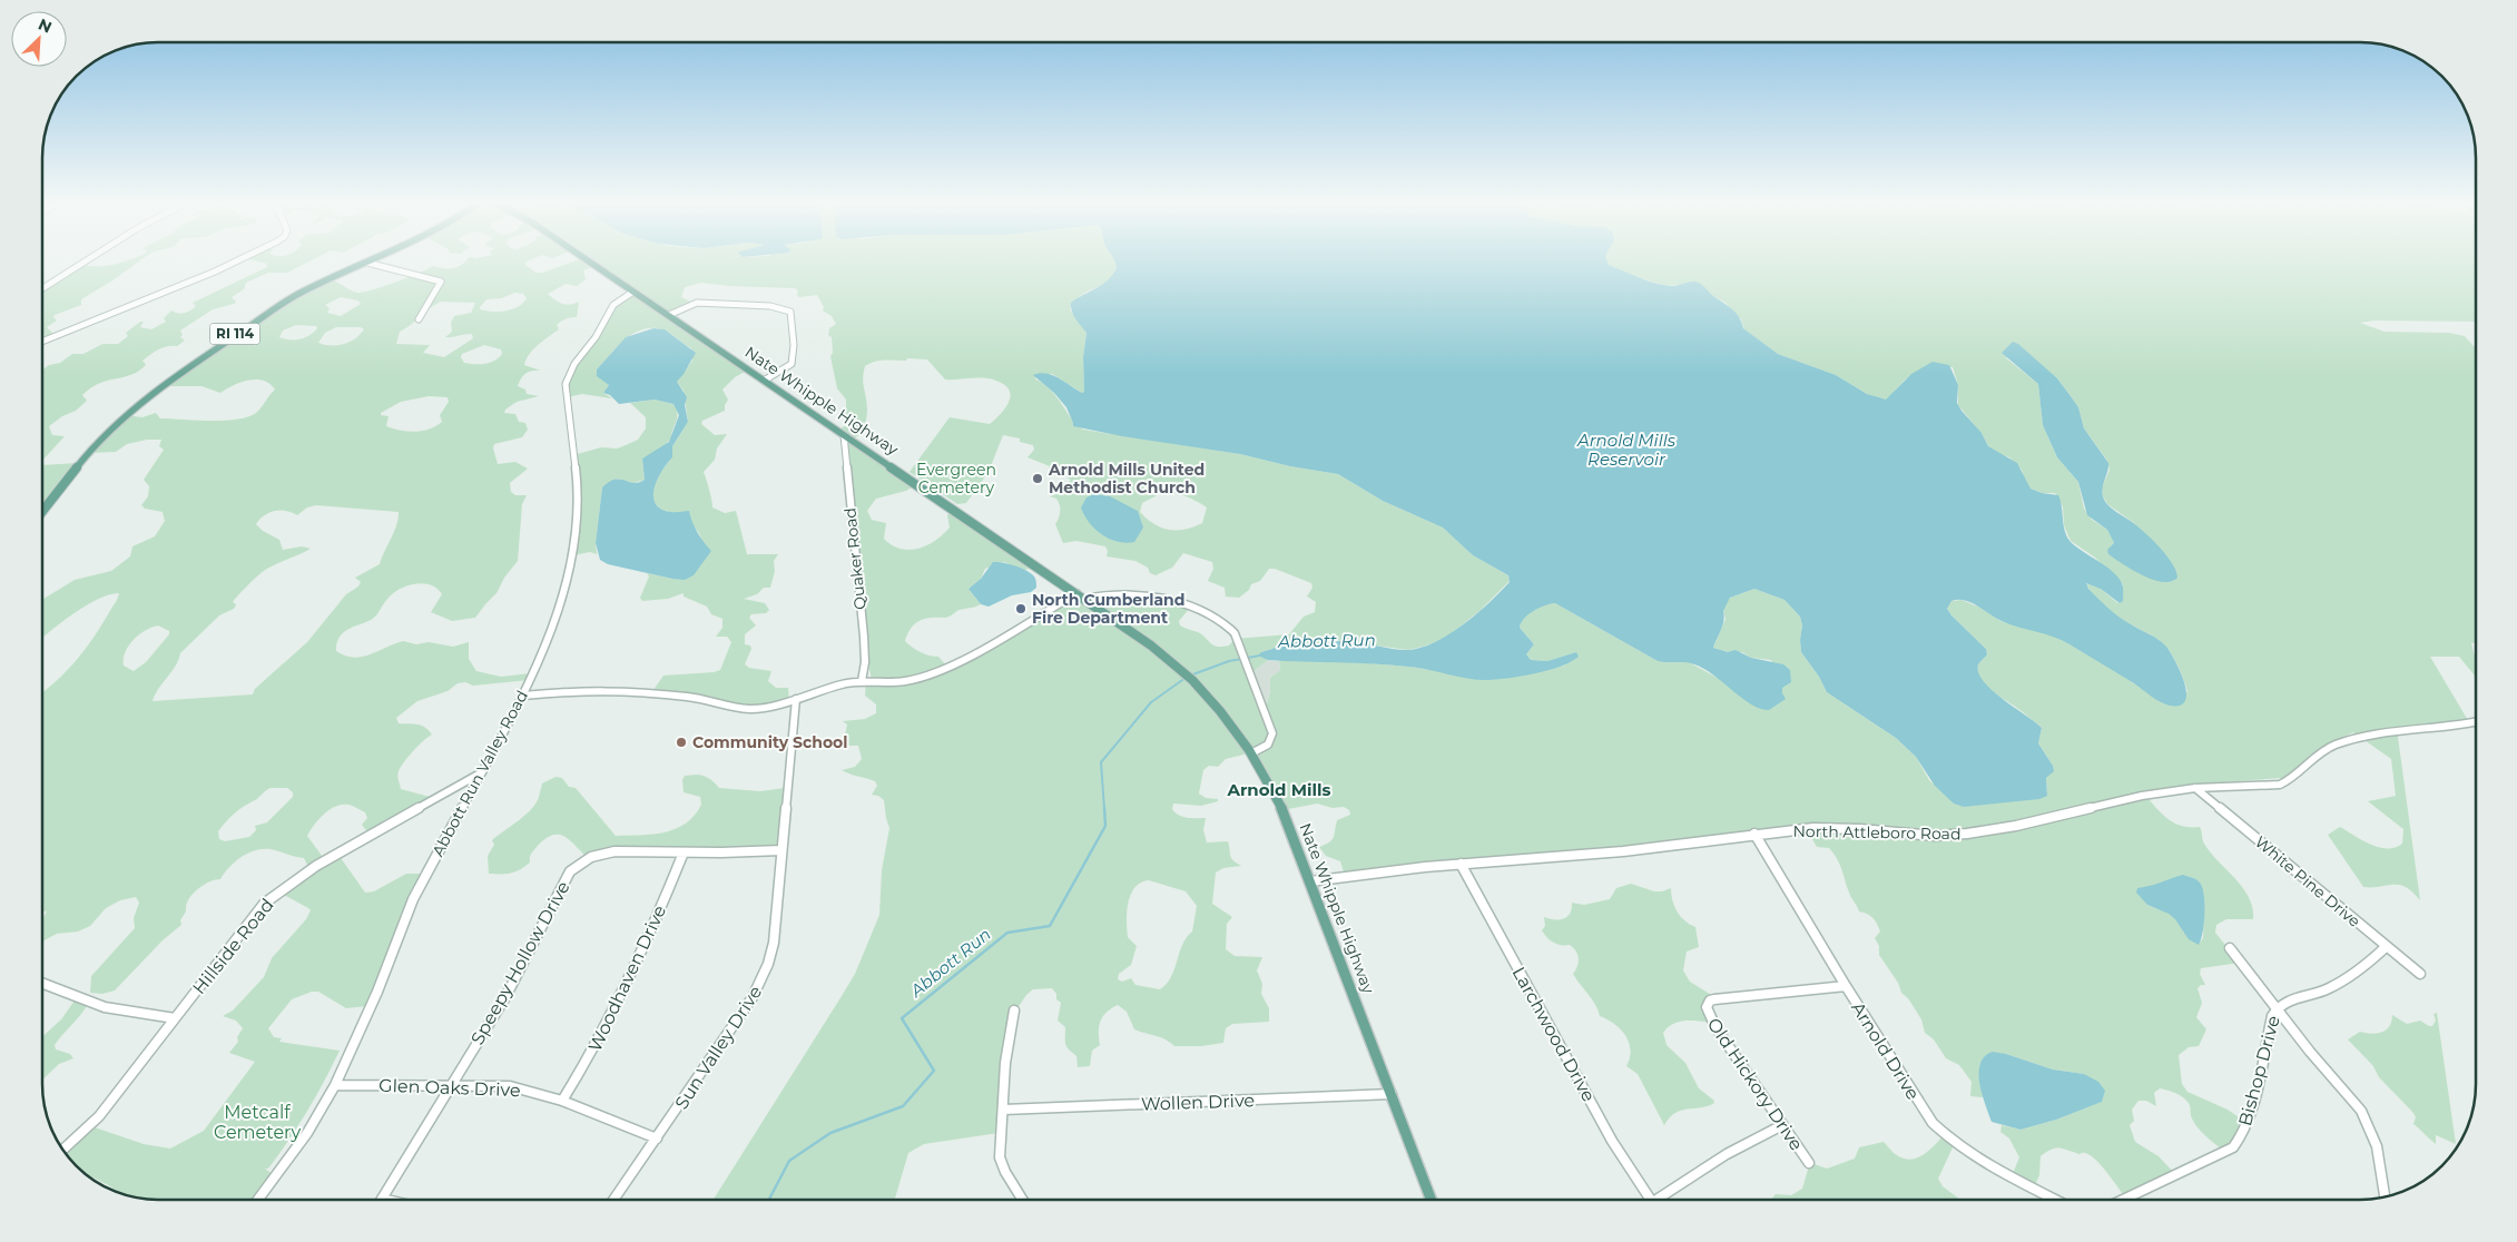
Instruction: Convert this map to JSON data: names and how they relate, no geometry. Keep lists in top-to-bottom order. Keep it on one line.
{"streets":{"main road":["RI 114","Nate Whipple Highway"],"street":["Quaker Road","Abbott Run Valley Road","North Attleboro Road","White Pine Drive","Hillside Road","Speepy Hollow Drive","Woodhaven Drive","Larchwood Drive","Sun Valley Drive","Arnold Drive","Bishop Drive","Old Hickory Drive","Glen Oaks Drive","Wollen Drive"]},"crossings":[["Nate Whipple Highway","Quaker Road"],["Nate Whipple Highway","Abbott Run Valley Road"],["Nate Whipple Highway","North Attleboro Road"],["Nate Whipple Highway","Wollen Drive"],["Abbott Run Valley Road","Hillside Road"],["Abbott Run Valley Road","Glen Oaks Drive"],["North Attleboro Road","White Pine Drive"],["North Attleboro Road","Larchwood Drive"],["North Attleboro Road","Arnold Drive"],["White Pine Drive","Bishop Drive"],["Speepy Hollow Drive","Woodhaven Drive"],["Speepy Hollow Drive","Sun Valley Drive"],["Speepy Hollow Drive","Glen Oaks Drive"],["Woodhaven Drive","Glen Oaks Drive"],["Sun Valley Drive","Glen Oaks Drive"],["Arnold Drive","Old Hickory Drive"]],"districts":["Arnold Mills"],"water":["Arnold Mills Reservoir","Abbott Run"],"parks":["Evergreen Cemetery","Metcalf Cemetery"],"places":["Arnold Mills United Methodist Church","North Cumberland Fire Department","Community School"],"north":"top right"}
